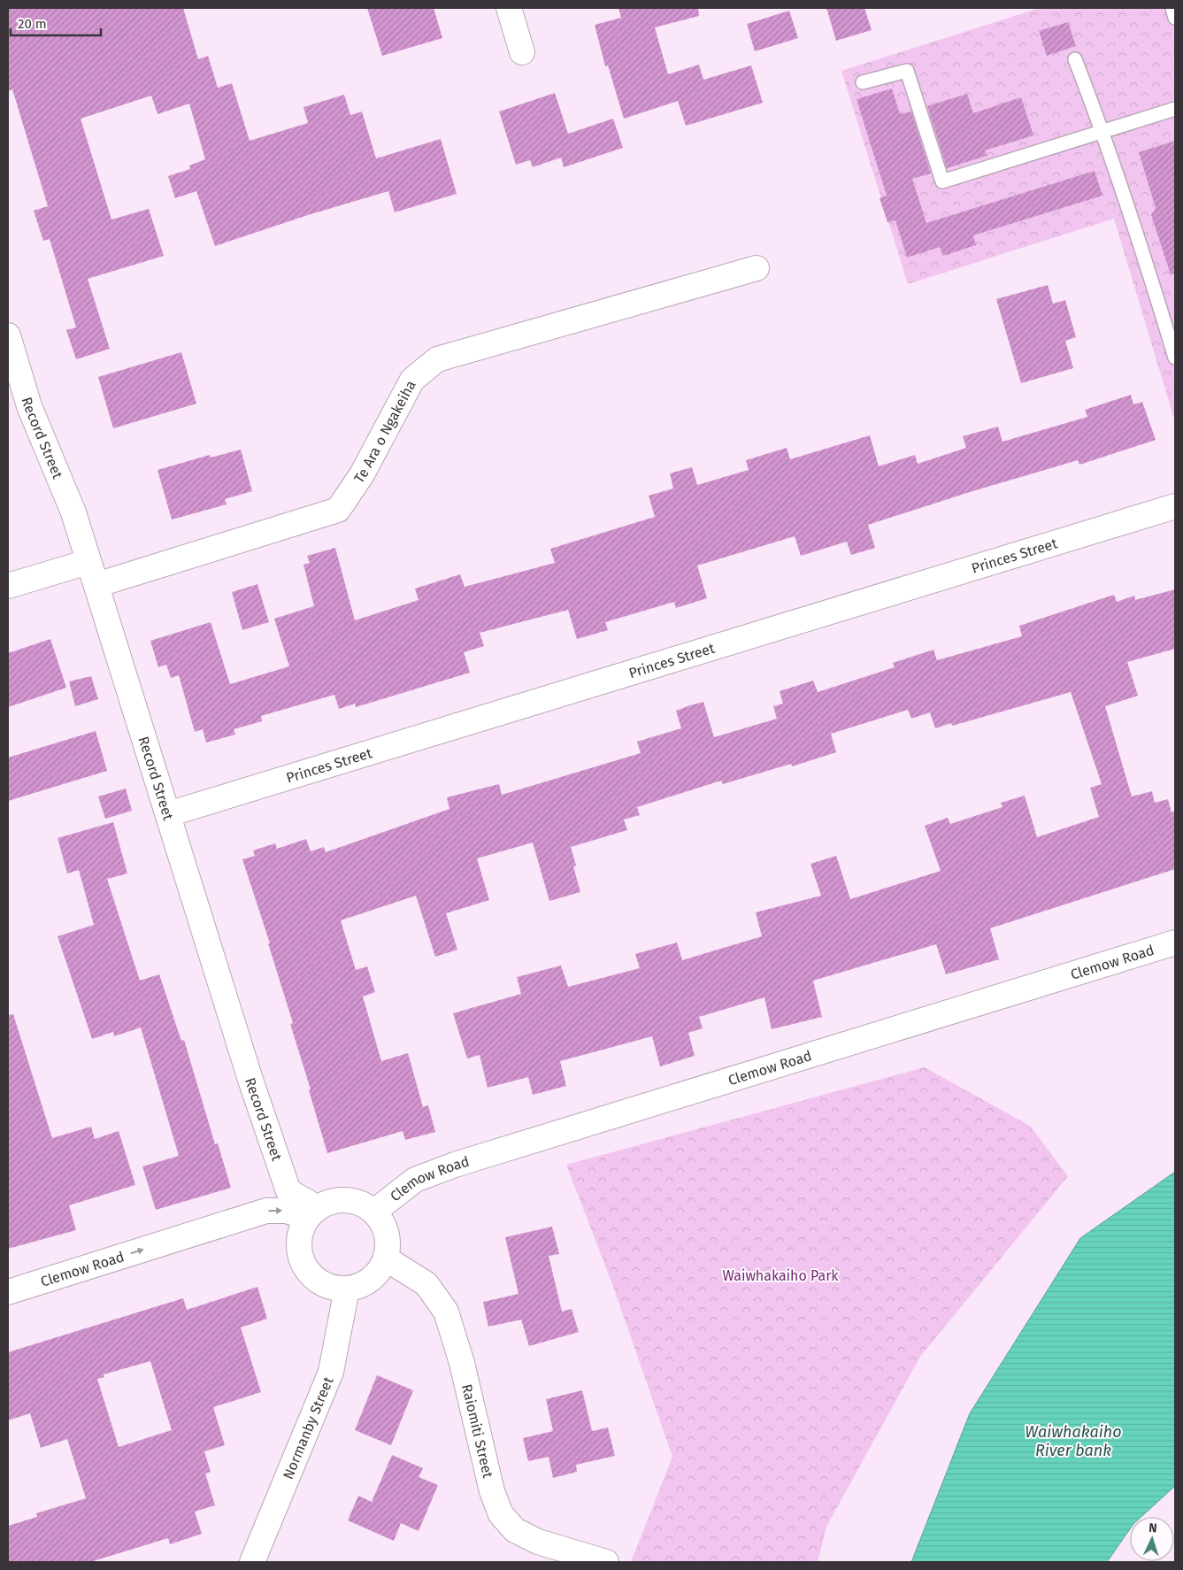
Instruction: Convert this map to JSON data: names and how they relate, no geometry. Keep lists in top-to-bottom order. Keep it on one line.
{"streets":{"street":["Te Ara o Ngakeiha","Record Street","Princes Street","Clemow Road","Normanby Street","Raiomiti Street"]},"crossings":[["Te Ara o Ngakeiha","Record Street"],["Record Street","Princes Street"],["Record Street","Clemow Road"],["Record Street","Normanby Street"],["Record Street","Raiomiti Street"],["Clemow Road","Normanby Street"],["Clemow Road","Raiomiti Street"],["Normanby Street","Raiomiti Street"]],"water":["Waiwhakaiho River bank"],"parks":["Waiwhakaiho Park"],"scale_bar":"20 m","north":"top"}
